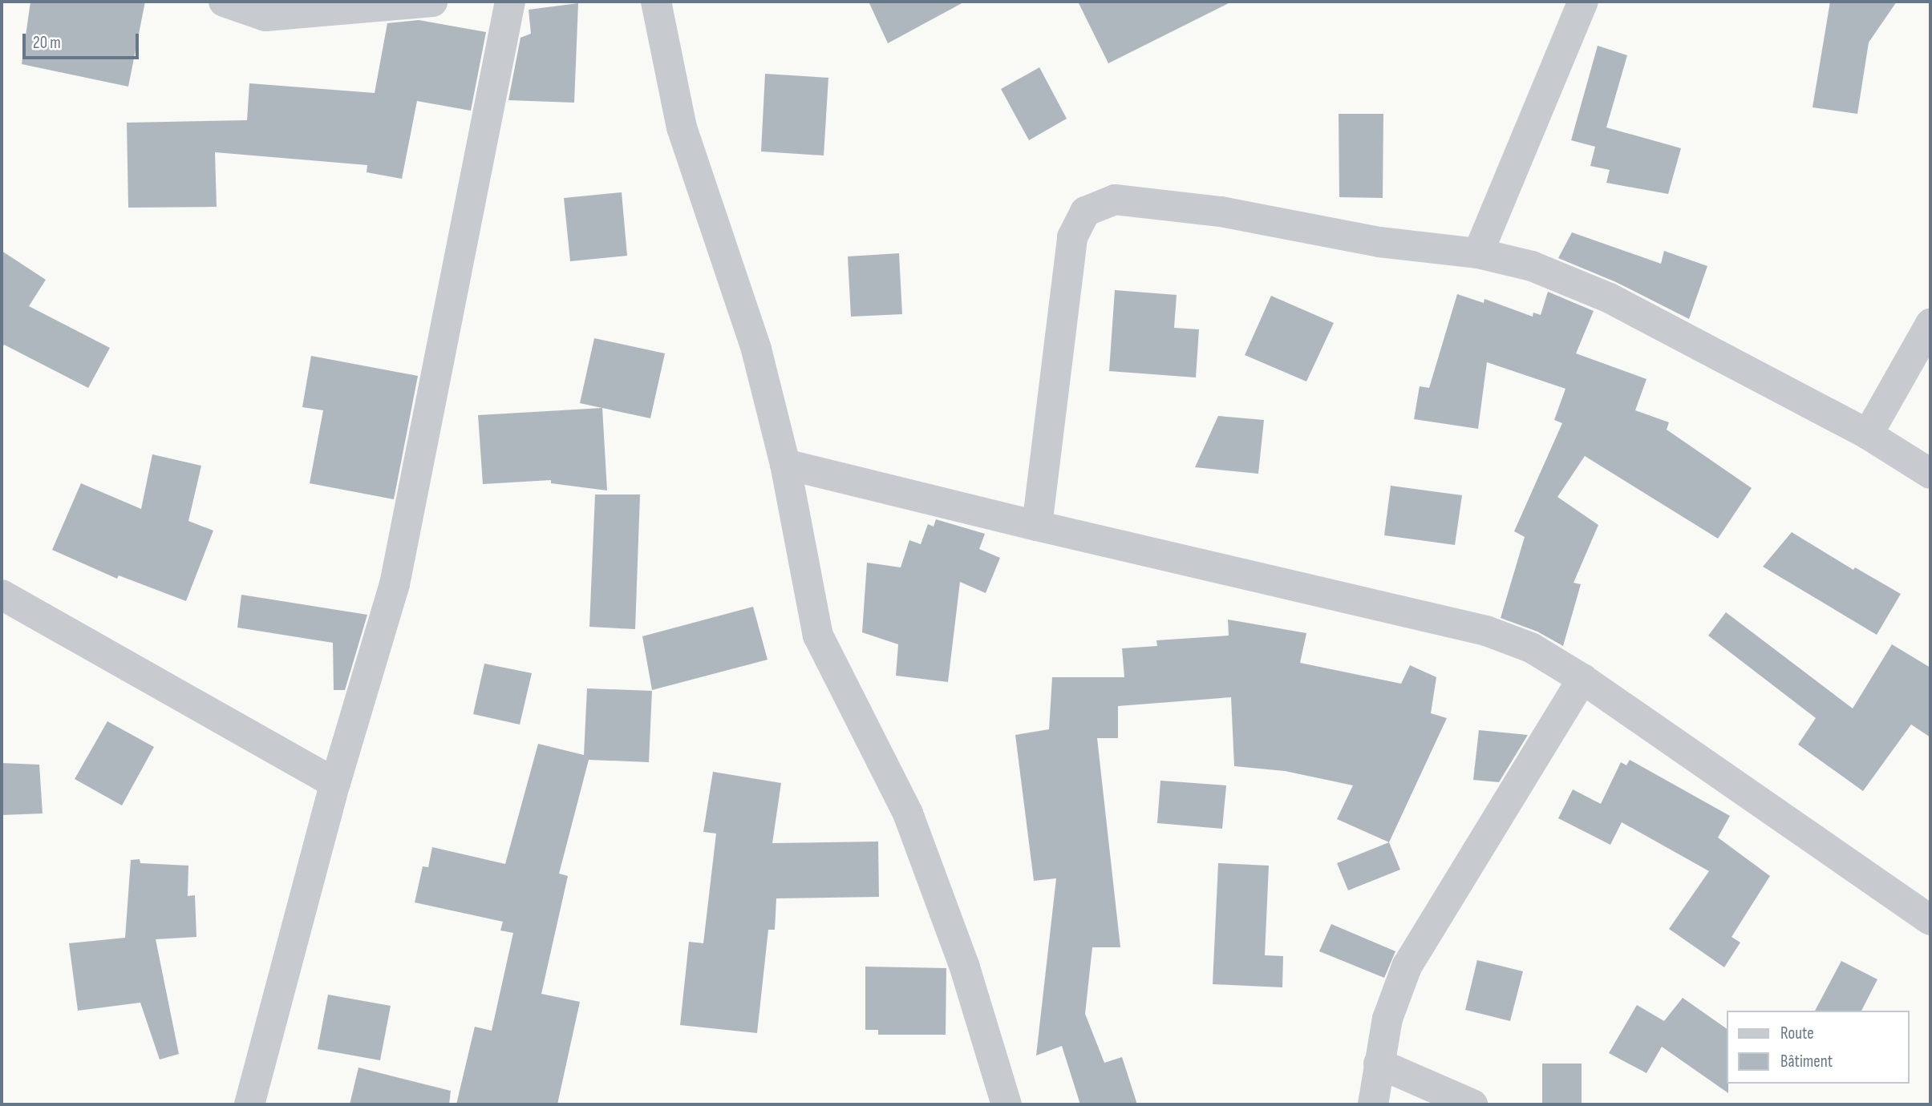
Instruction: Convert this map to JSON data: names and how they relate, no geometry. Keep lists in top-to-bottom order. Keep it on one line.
{"legend":["Route","Bâtiment"],"scale_bar":"20 m"}
